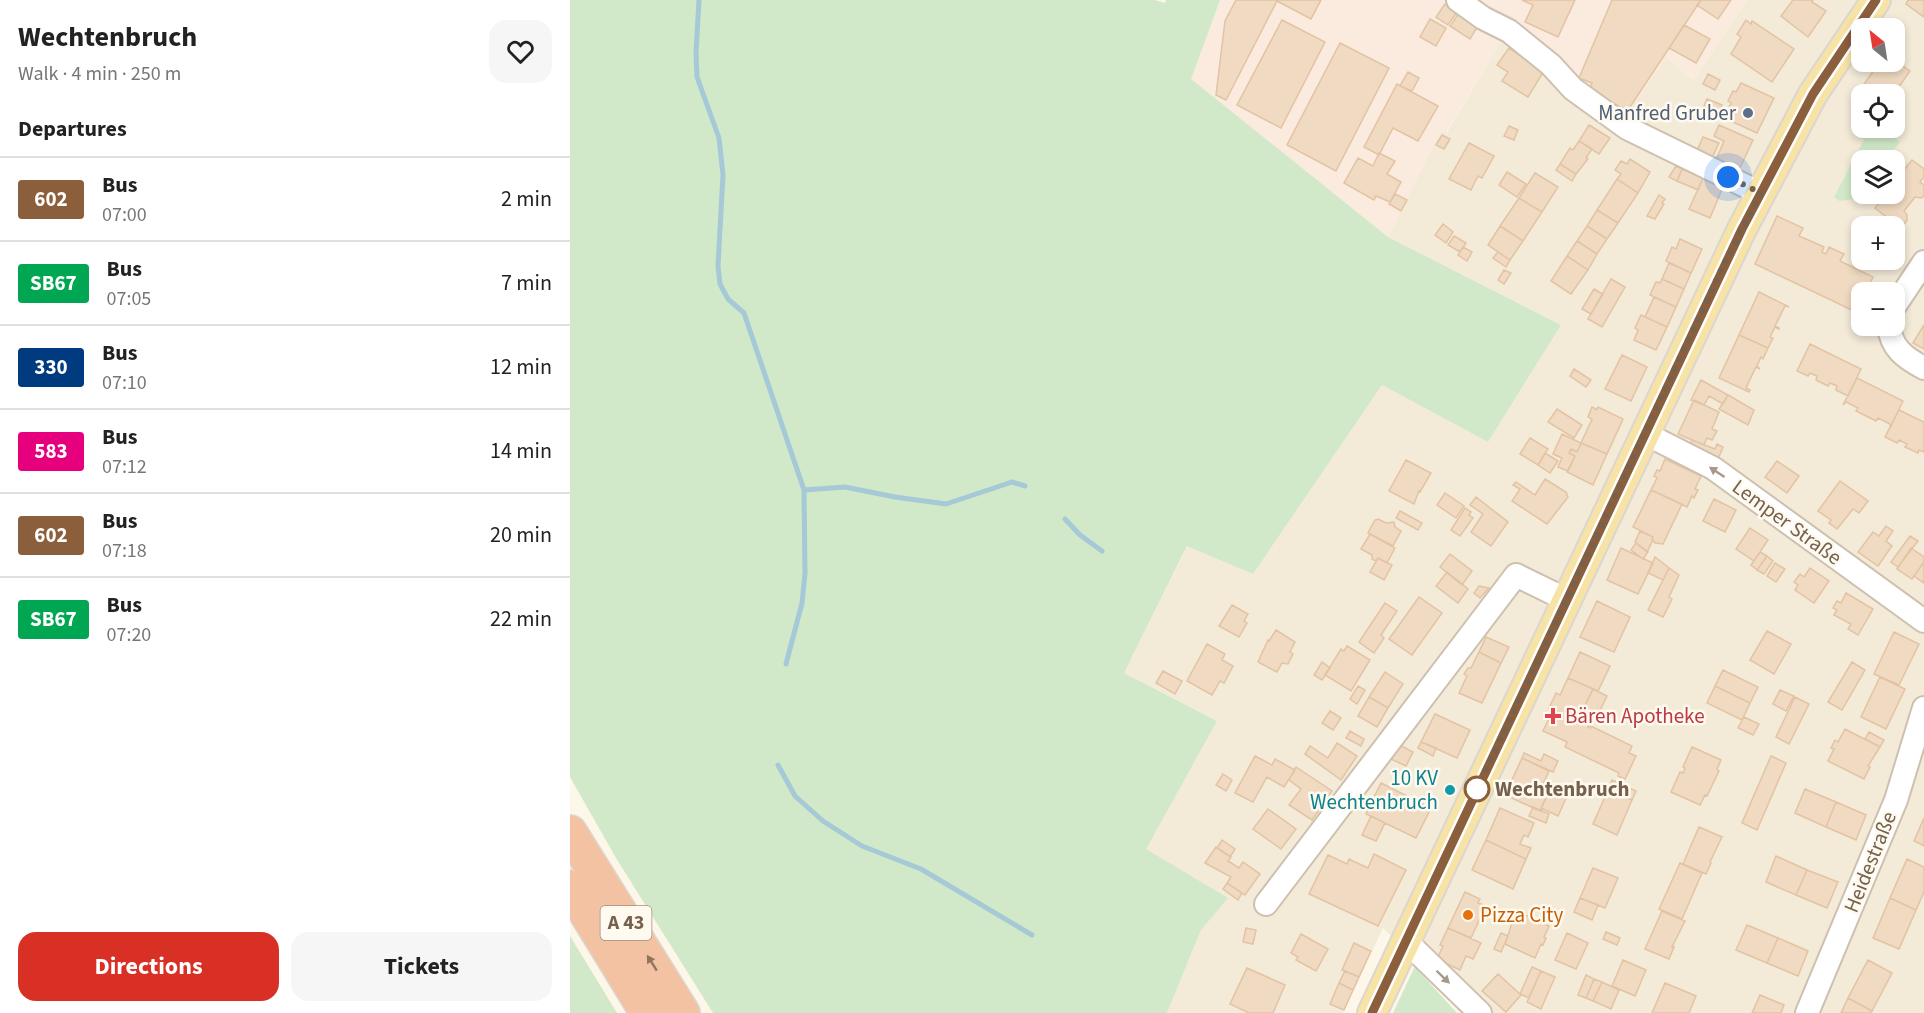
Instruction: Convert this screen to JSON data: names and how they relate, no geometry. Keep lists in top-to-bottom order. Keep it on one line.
{"streets":{"highway":["A 43"],"street":["Lemper Straße","Heidestraße"]},"one_way":["Lemper Straße"],"places":{"other":["Manfred Gruber","Wechtenbruch","10 KV Wechtenbruch","Pizza City"],"health":["Bären Apotheke"]},"lines":["bus line 602"],"north":"top left","page":{"heading":[["Wechtenbruch","Walk · 4 min · 250 m"],"Departures"],"map_buttons":["+","−"],"list":[{"mark":"602","name":"Bus","note":"07:00","value":"2 min"},{"mark":"SB67","name":"Bus","note":"07:05","value":"7 min"},{"mark":"330","name":"Bus","note":"07:10","value":"12 min"},{"mark":"583","name":"Bus","note":"07:12","value":"14 min"},{"mark":"602","name":"Bus","note":"07:18","value":"20 min"},{"mark":"SB67","name":"Bus","note":"07:20","value":"22 min"}],"buttons":["Directions","Tickets"]}}
